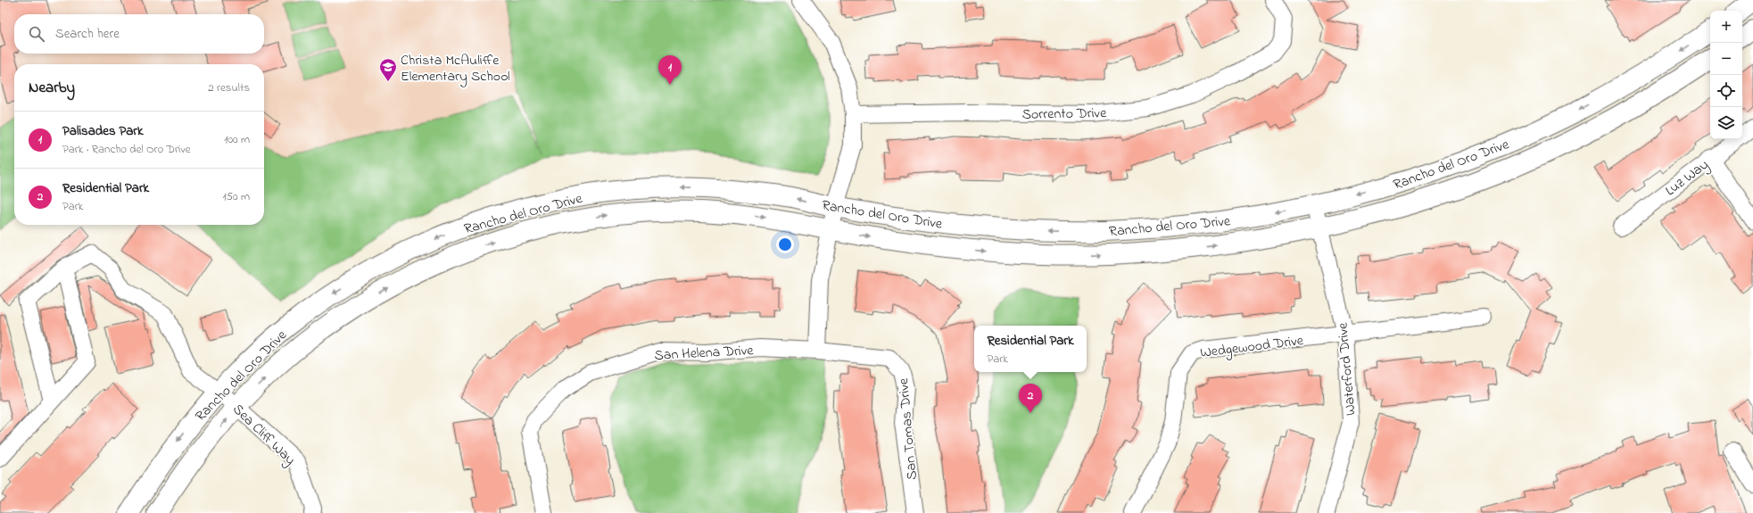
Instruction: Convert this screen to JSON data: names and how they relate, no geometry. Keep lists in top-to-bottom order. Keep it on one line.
{"streets":{"main road":["Rancho del Oro Drive"],"street":["Sorrento Drive","Luz Way","Wedgewood Drive","San Helena Drive","Waterford Drive","San Tomas Drive","Sea Cliff Way"]},"crossings":[["Rancho del Oro Drive","Waterford Drive"],["Rancho del Oro Drive","Sea Cliff Way"],["Wedgewood Drive","Waterford Drive"],["San Helena Drive","San Tomas Drive"]],"places":{"school or university":["Christa McAuliffe Elementary School"]},"page":{"map_buttons":["+","−"],"search":"Search here","pins":["1","2"],"heading":["Nearby","2 results"],"list":[{"mark":"1","name":"Palisades Park","note":"Park · Rancho del Oro Drive","value":"100 m"},{"mark":"2","name":"Residential Park","note":"Park","value":"150 m"}],"popup":["Residential Park","Park"]}}
